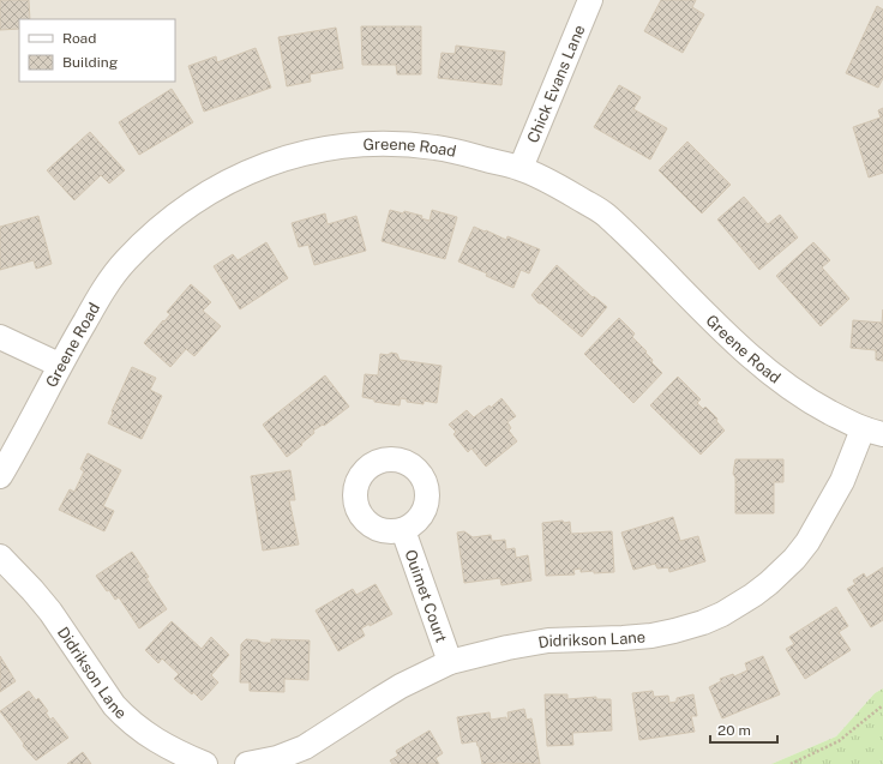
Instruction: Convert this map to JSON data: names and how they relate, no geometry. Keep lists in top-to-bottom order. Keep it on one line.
{"streets":{"street":["Chick Evans Lane","Greene Road","Ouimet Court","Didrikson Lane"]},"crossings":[["Chick Evans Lane","Greene Road"],["Greene Road","Didrikson Lane"],["Ouimet Court","Didrikson Lane"]],"legend":["Road","Building"],"scale_bar":"20 m"}
